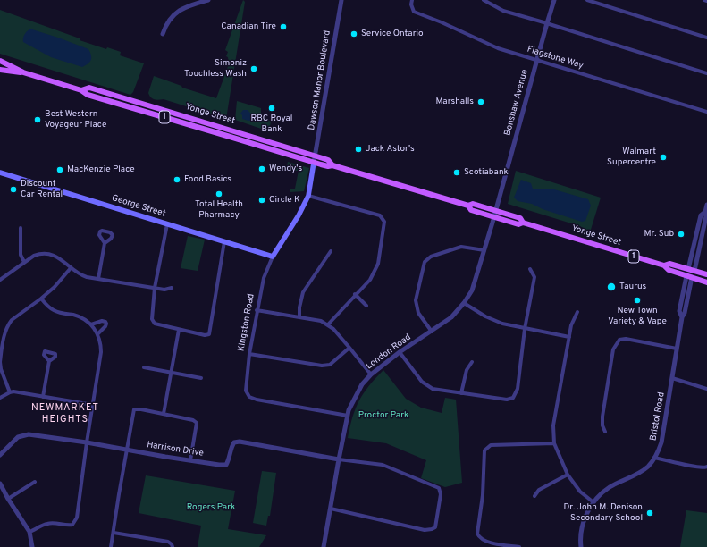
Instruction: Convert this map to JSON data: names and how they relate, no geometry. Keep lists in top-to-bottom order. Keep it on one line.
{"streets":{"main road":["Yonge Street","1","George Street","Kingston Road"],"street":["Flagstone Way","Dawson Manor Boulevard","Bonshaw Avenue","London Road","Bristol Road","Harrison Drive"]},"crossings":[["Flagstone Way","Bonshaw Avenue"],["Dawson Manor Boulevard","Yonge Street"],["Dawson Manor Boulevard","Kingston Road"],["Bonshaw Avenue","Yonge Street"],["Bonshaw Avenue","London Road"],["Yonge Street","Kingston Road"],["Yonge Street","London Road"],["Yonge Street","Bristol Road"],["George Street","Kingston Road"],["Kingston Road","London Road"],["London Road","Harrison Drive"]],"districts":["NEWMARKET HEIGHTS"],"parks":["Proctor Park","Rogers Park"],"places":["Canadian Tire","Service Ontario","Simoniz Touchless Wash","Marshalls","RBC Royal Bank","Best Western Voyageur Place","Jack Astor's","Walmart Supercentre","Wendy's","MacKenzie Place","Scotiabank","Food Basics","Discount Car Rental","Total Health Pharmacy","Circle K","Mr. Sub","Taurus","New Town Variety & Vape","Dr. John M. Denison Secondary School"]}
